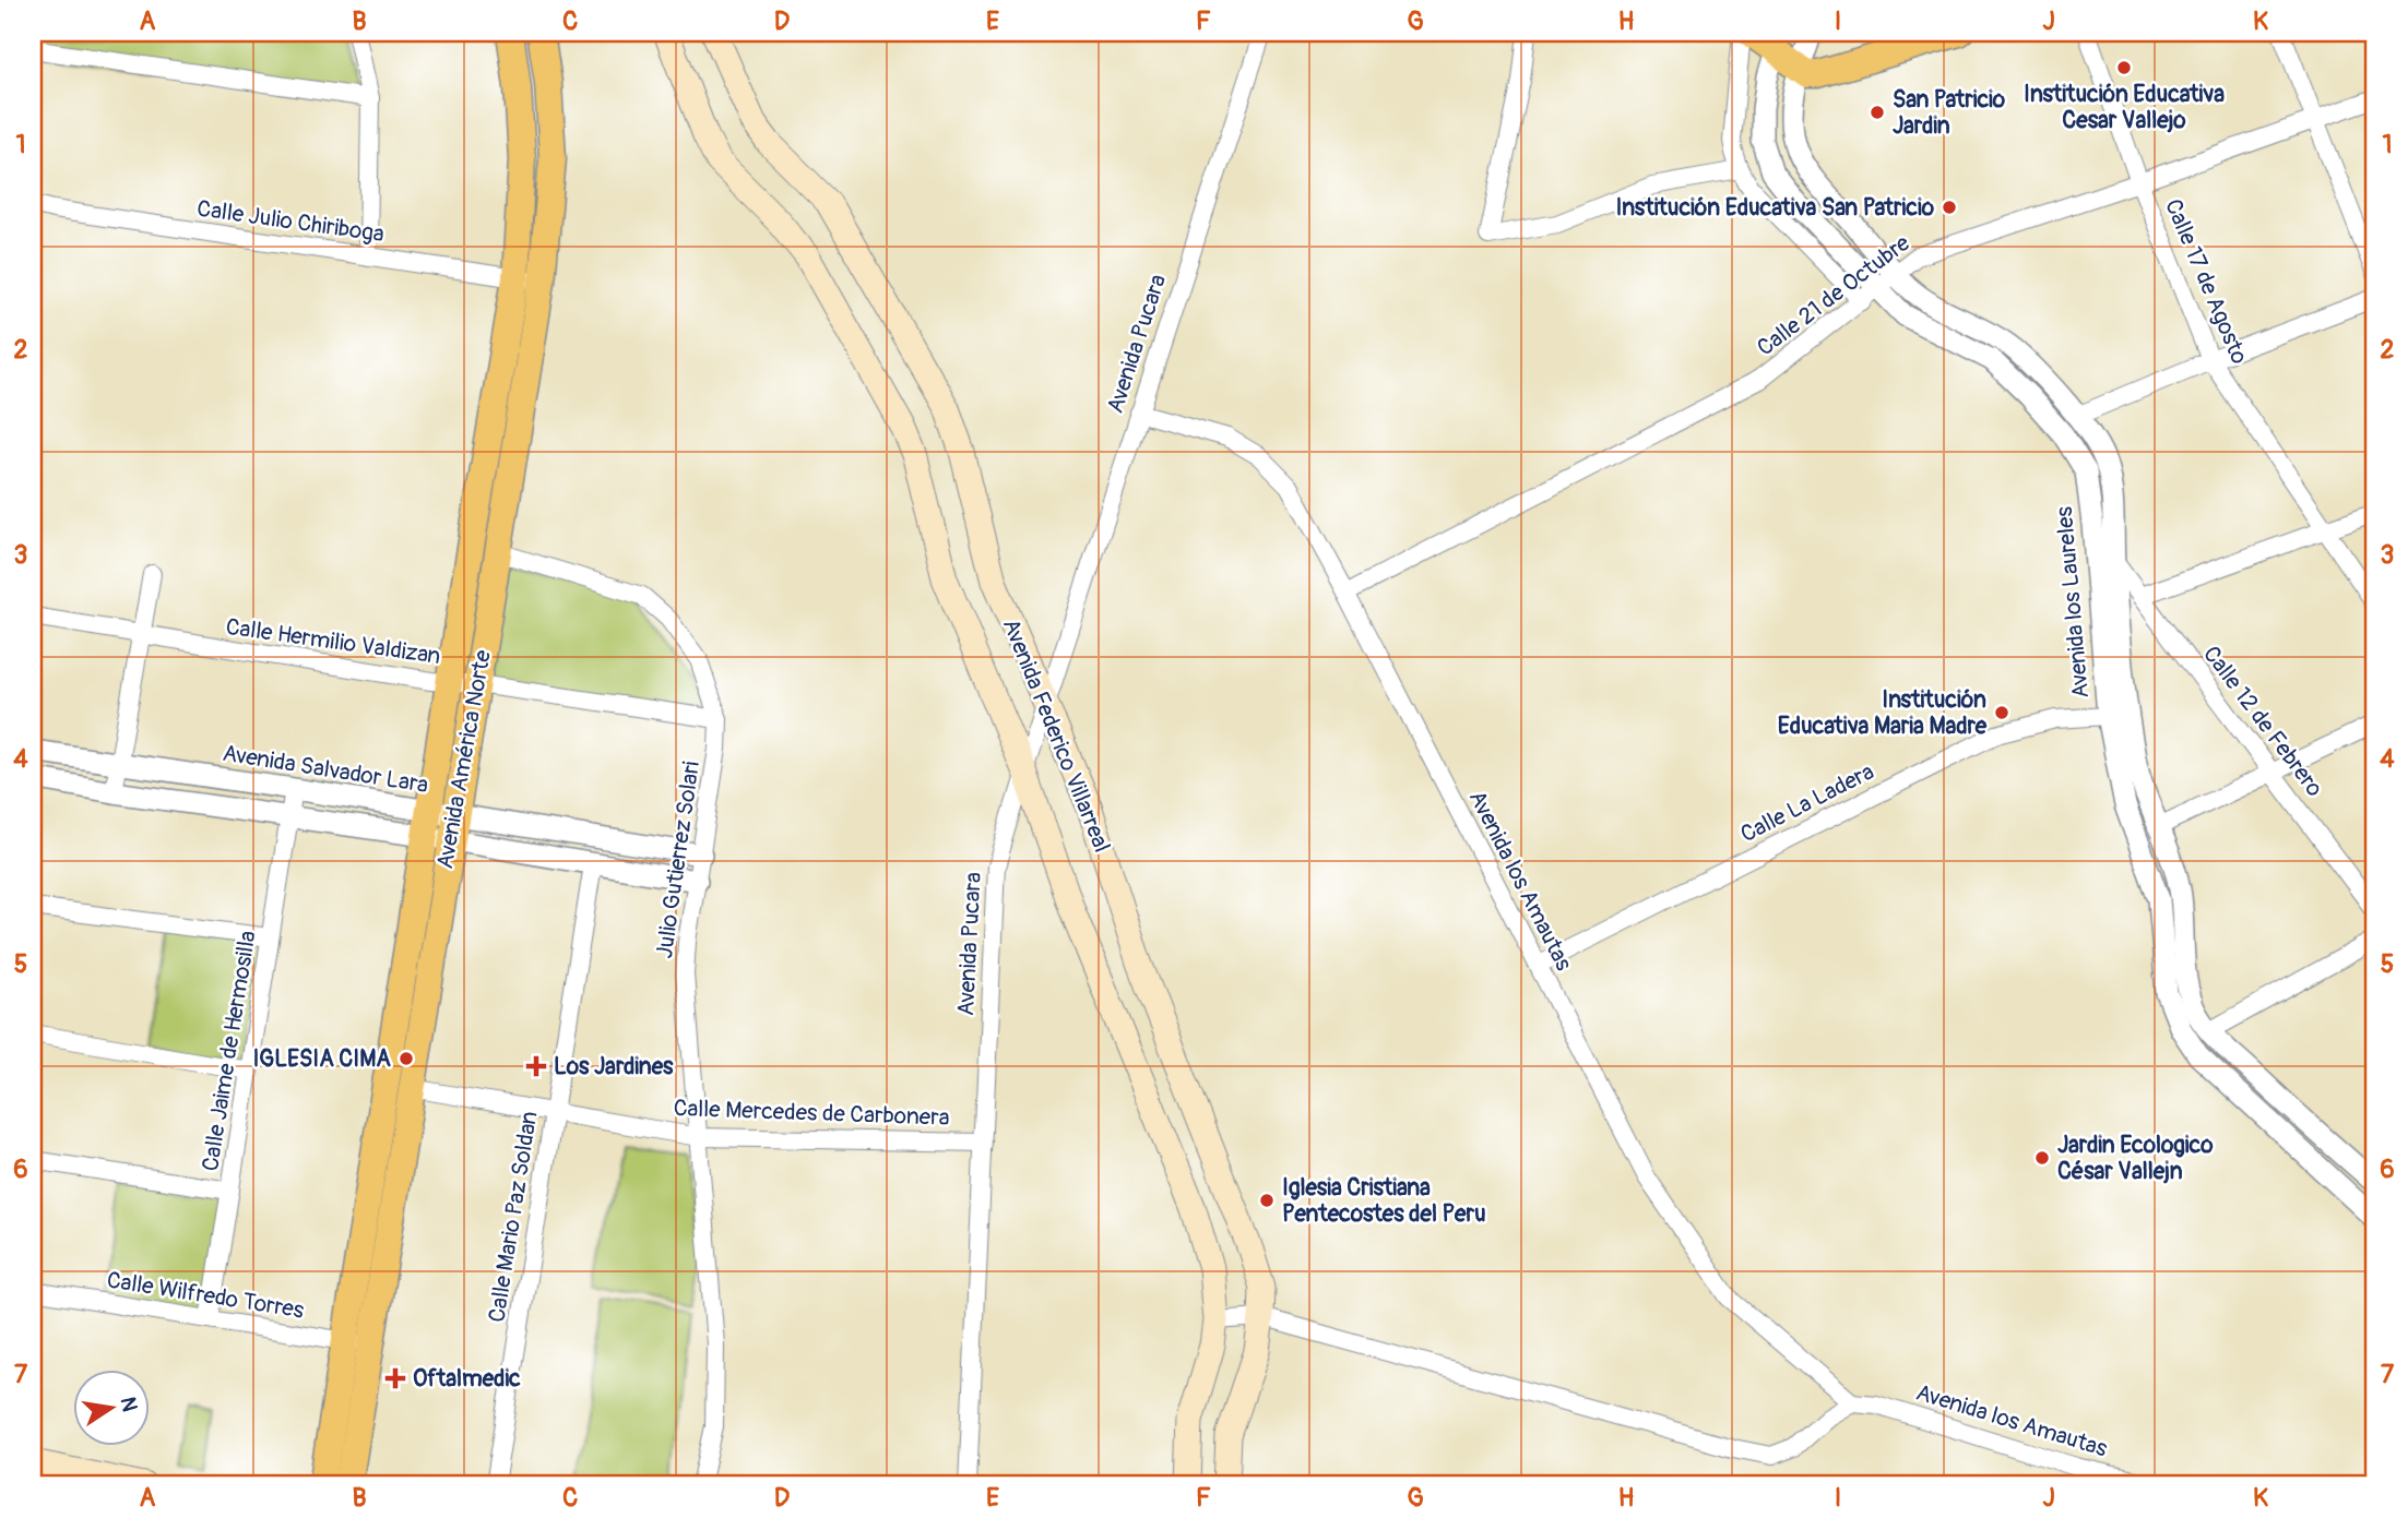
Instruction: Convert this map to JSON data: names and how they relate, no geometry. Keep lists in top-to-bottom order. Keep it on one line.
{"streets":{"main road":["Avenida Federico Villarreal","Avenida América Norte"],"street":["Calle Julio Chiriboga","Calle 17 de Agosto","Calle 21 de Octubre","Avenida Pucara","Avenida los Laureles","Calle Hermilio Valdizan","Calle 12 de Febrero","Avenida Salvador Lara","Calle La Ladera","Julio Gutierrez Solari","Avenida los Amautas","Calle Jaime de Hermosilla","Calle Mercedes de Carbonera","Calle Mario Paz Soldan","Calle Wilfredo Torres"]},"crossings":[["Calle Julio Chiriboga","Avenida América Norte"],["Calle 17 de Agosto","Calle 21 de Octubre"],["Calle 21 de Octubre","Avenida los Laureles"],["Calle 21 de Octubre","Avenida los Amautas"],["Avenida Pucara","Avenida Federico Villarreal"],["Avenida Pucara","Avenida los Amautas"],["Avenida Pucara","Calle Mercedes de Carbonera"],["Avenida los Laureles","Calle 12 de Febrero"],["Avenida los Laureles","Calle La Ladera"],["Calle Hermilio Valdizan","Avenida América Norte"],["Calle Hermilio Valdizan","Julio Gutierrez Solari"],["Avenida América Norte","Avenida Salvador Lara"],["Avenida América Norte","Julio Gutierrez Solari"],["Avenida América Norte","Calle Mercedes de Carbonera"],["Avenida América Norte","Calle Wilfredo Torres"],["Avenida Salvador Lara","Julio Gutierrez Solari"],["Avenida Salvador Lara","Calle Jaime de Hermosilla"],["Avenida Salvador Lara","Calle Mario Paz Soldan"],["Calle La Ladera","Avenida los Amautas"],["Julio Gutierrez Solari","Calle Mercedes de Carbonera"],["Calle Jaime de Hermosilla","Calle Wilfredo Torres"],["Calle Mercedes de Carbonera","Calle Mario Paz Soldan"]],"places":{"other":["Institución Educativa Cesar Vallejo","San Patricio Jardin","Institución Educativa San Patricio","Institución Educativa Maria Madre","IGLESIA CIMA","Jardin Ecologico César Vallejn","Iglesia Cristiana Pentecostes del Peru"],"health":["Los Jardines","Oftalmedic"]},"north":"right","grid":{"columns":["A","B","C","D","E","F","G","H","I","J","K"],"rows":["1","2","3","4","5","6","7"]}}
